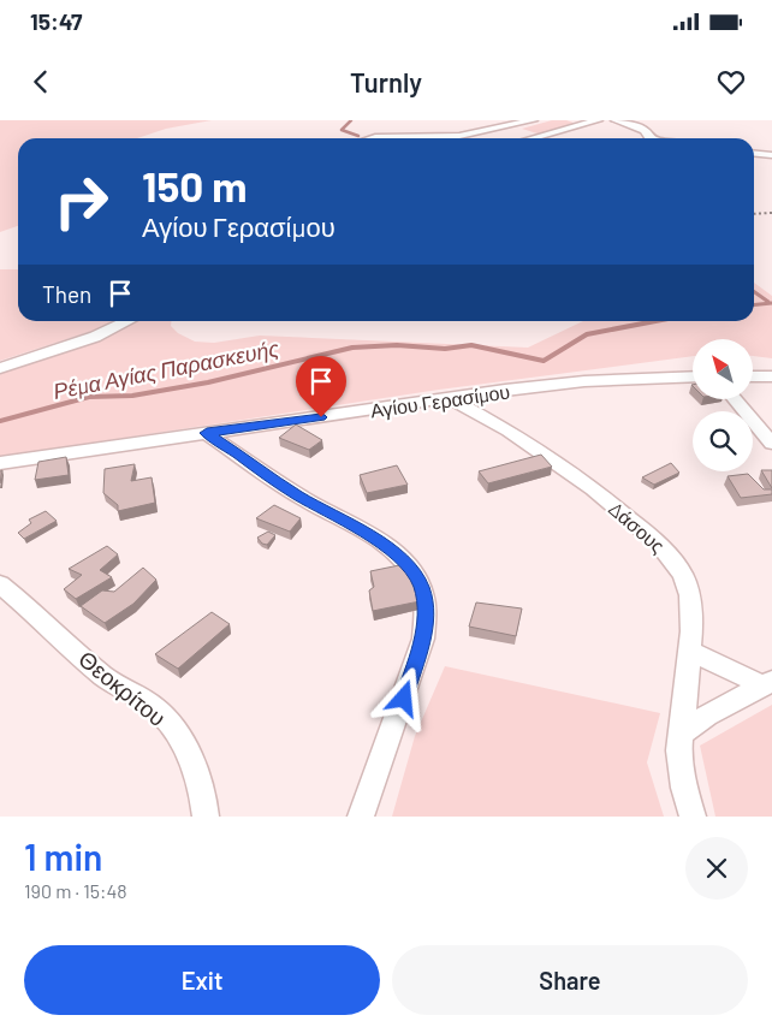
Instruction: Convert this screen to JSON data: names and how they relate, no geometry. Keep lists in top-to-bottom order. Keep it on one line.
{"streets":{"street":["Αγίου Γερασίμου","Δάσους","Θεοκρίτου"]},"crossings":[["Αγίου Γερασίμου","Δάσους"]],"water":["Ρέμα Αγίας Παρασκευής"],"north":"top left","page":{"status":"15:47","header":"Turnly","turn":["150 m","Αγίου Γερασίμου"],"then":"Then","heading":["1 min","190 m · 15:48"],"buttons":["Exit","Share"]}}
